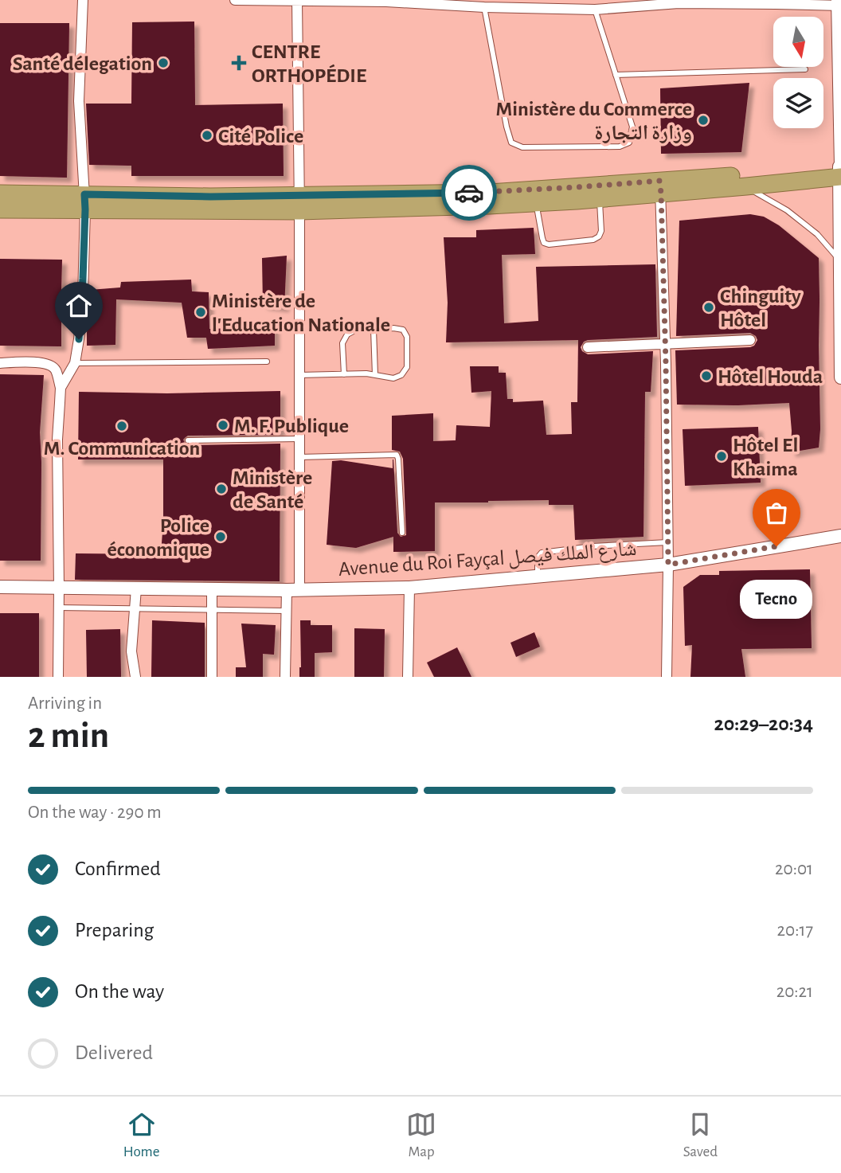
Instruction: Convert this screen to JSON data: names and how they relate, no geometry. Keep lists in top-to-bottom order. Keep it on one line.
{"streets":{"street":["Avenue du Roi Fayçal شارع الملك فيصل"]},"places":{"other":["Santé délegation","Ministère du Commerce وزارة التجارة","Cité Police","Chinguity Hôtel","Ministère de l'Education Nationale","Hôtel Houda","M. F. Publique","M. Communication","Hôtel El Khaima","Ministère de Santé","Police économique","Tecno"],"health":["CENTRE ORTHOPÉDIE"]},"north":"bottom","page":{"bubble":"Tecno","heading":["2 min","Arriving in","20:29–20:34"],"bar":"On the way · 290 m","list":[["Confirmed","20:01"],["Preparing","20:17"],["On the way","20:21"],"Delivered"],"tabs":["Home","Map","Saved"]}}
